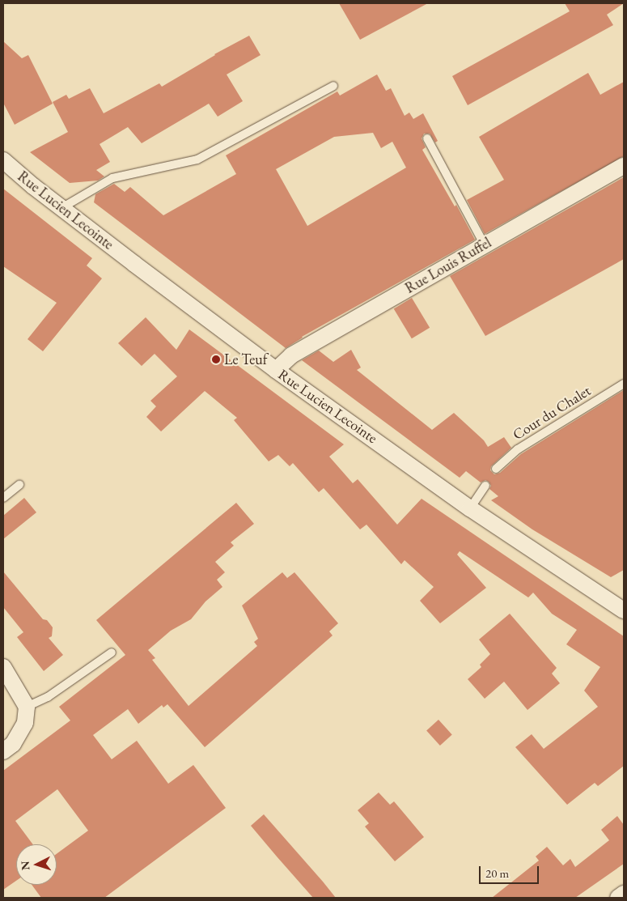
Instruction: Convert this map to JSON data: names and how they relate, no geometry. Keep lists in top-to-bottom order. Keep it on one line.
{"streets":{"street":["Rue Lucien Lecointe","Rue Louis Ruffel"],"lane":["Cour du Chalet"]},"crossings":[["Rue Lucien Lecointe","Rue Louis Ruffel"]],"places":["Le Teuf"],"scale_bar":"20 m","north":"left"}
